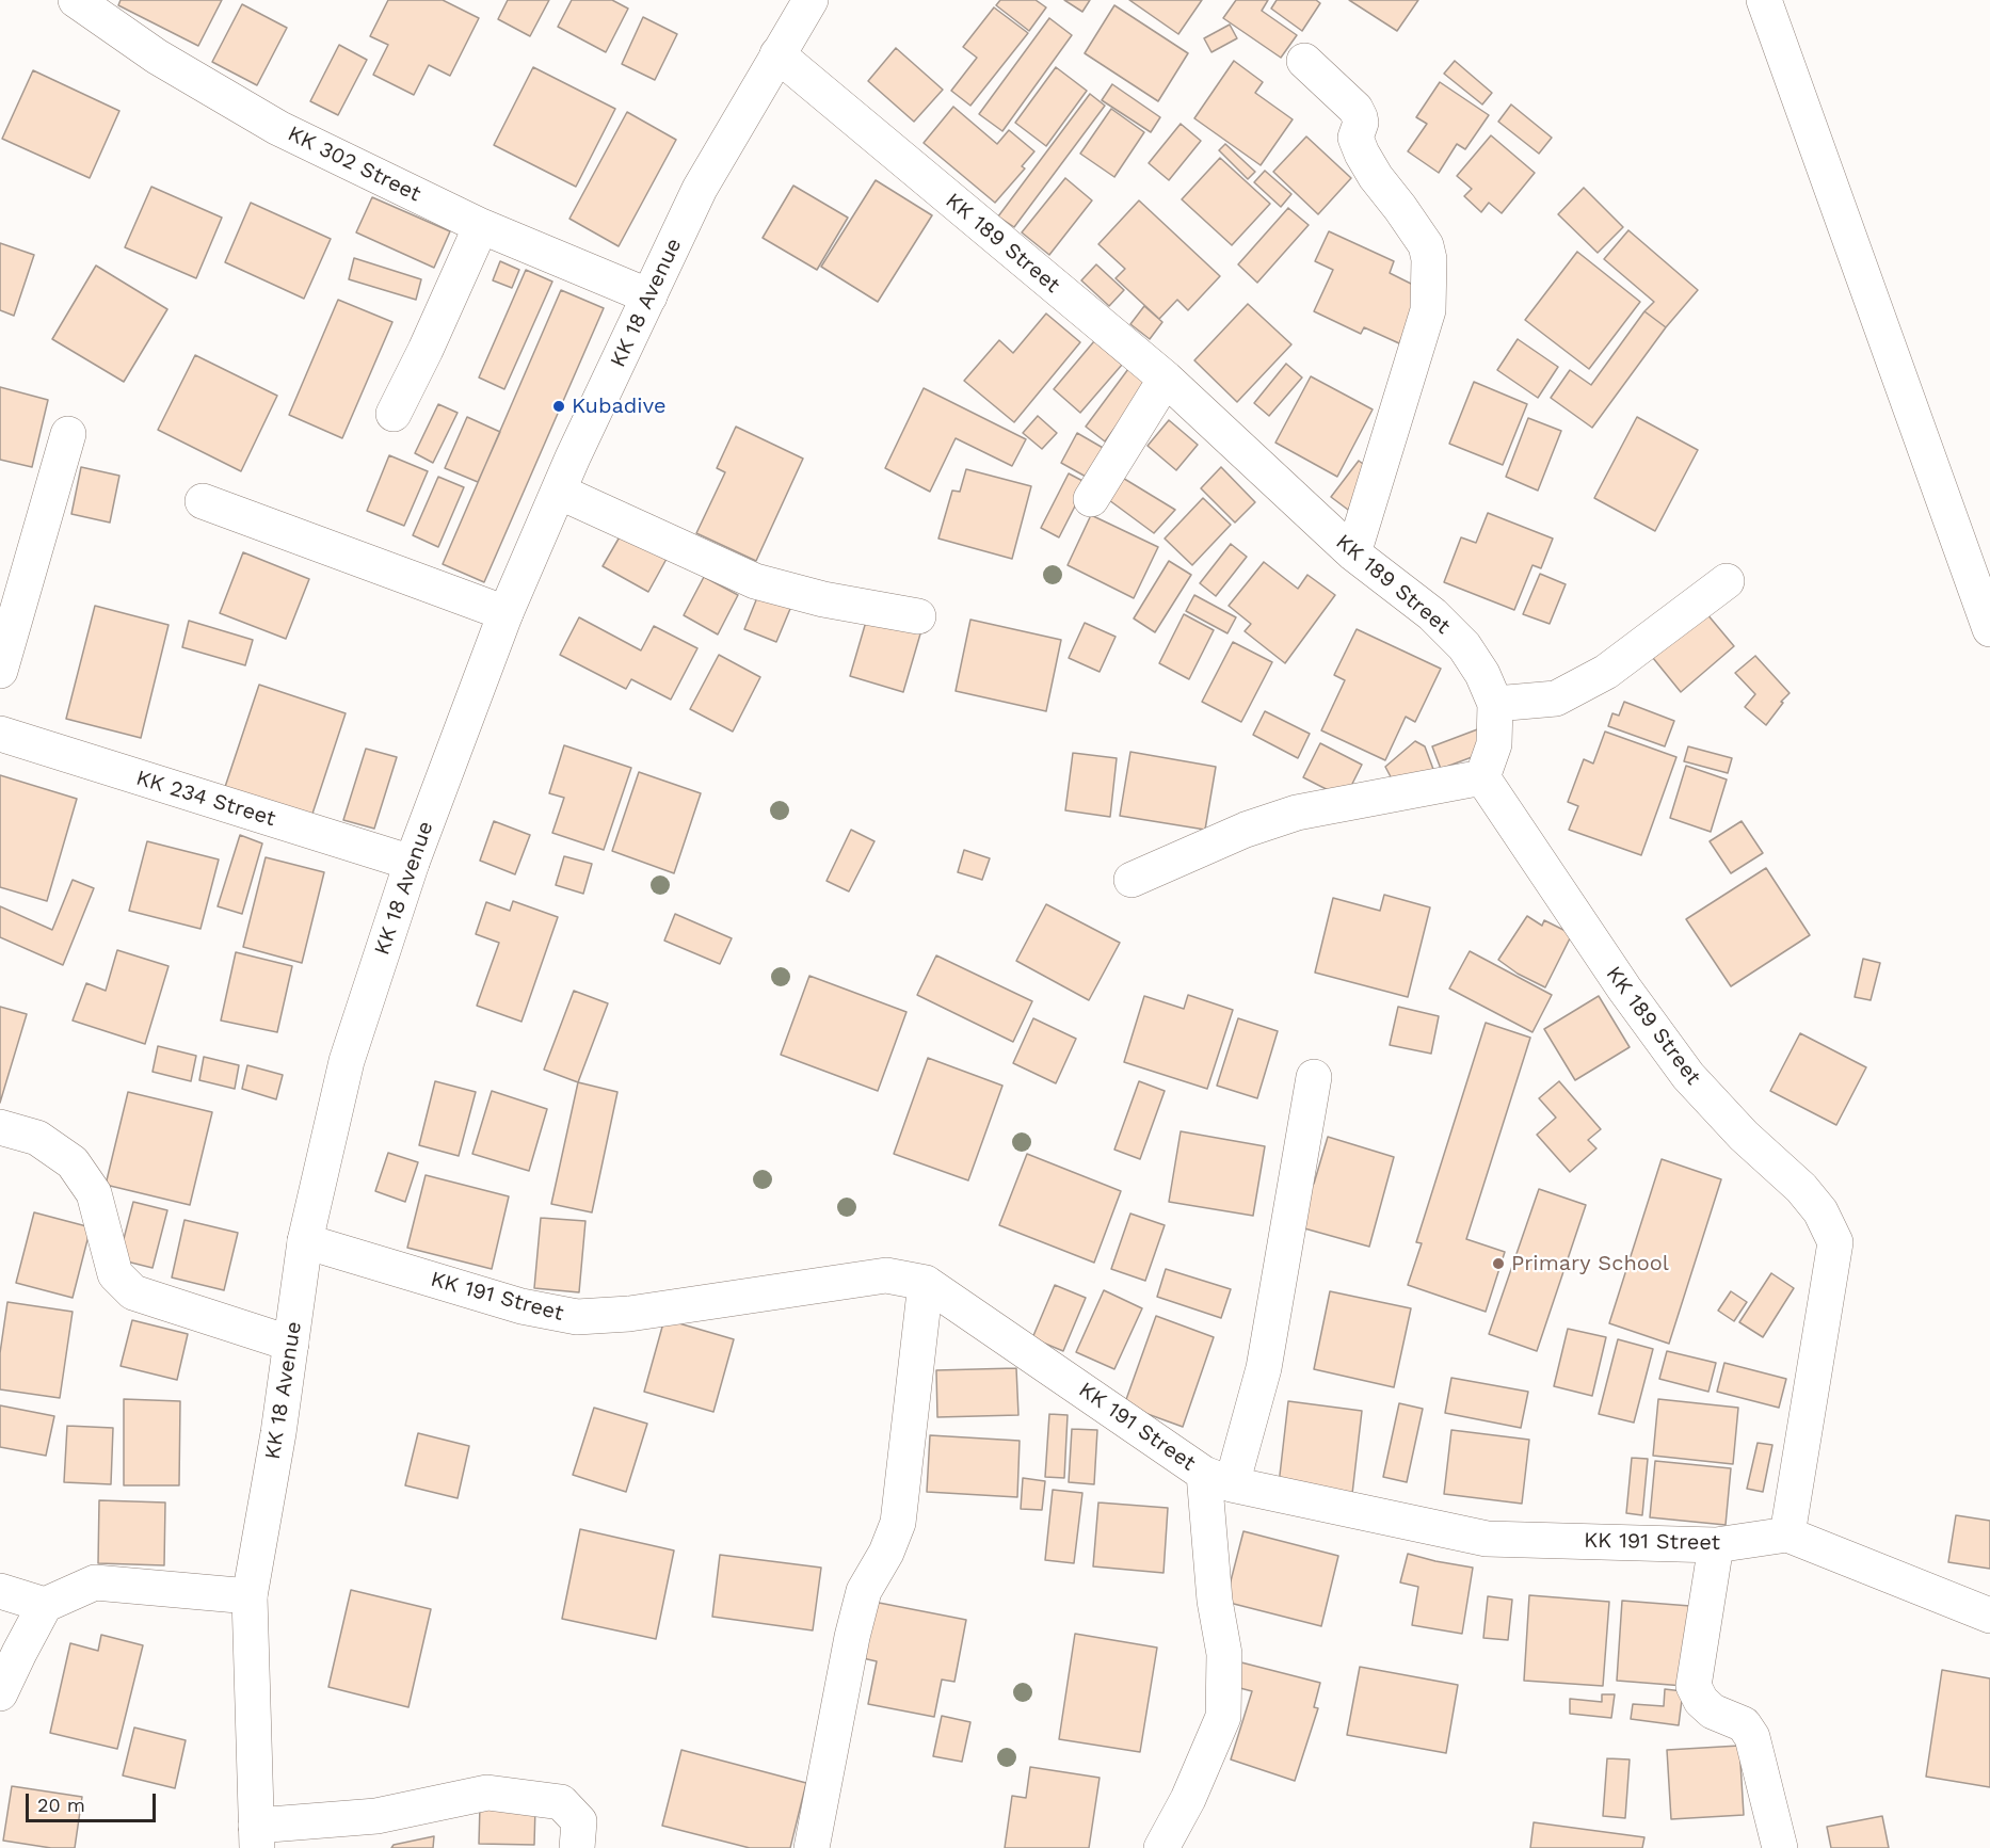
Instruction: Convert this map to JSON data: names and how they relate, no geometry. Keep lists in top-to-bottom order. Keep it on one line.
{"streets":{"street":["KK 302 Street","KK 189 Street","KK 18 Avenue","KK 234 Street","KK 191 Street"]},"crossings":[["KK 302 Street","KK 18 Avenue"],["KK 189 Street","KK 18 Avenue"],["KK 189 Street","KK 191 Street"],["KK 18 Avenue","KK 234 Street"],["KK 18 Avenue","KK 191 Street"]],"places":["Kubadive","Primary School"],"scale_bar":"20 m"}
